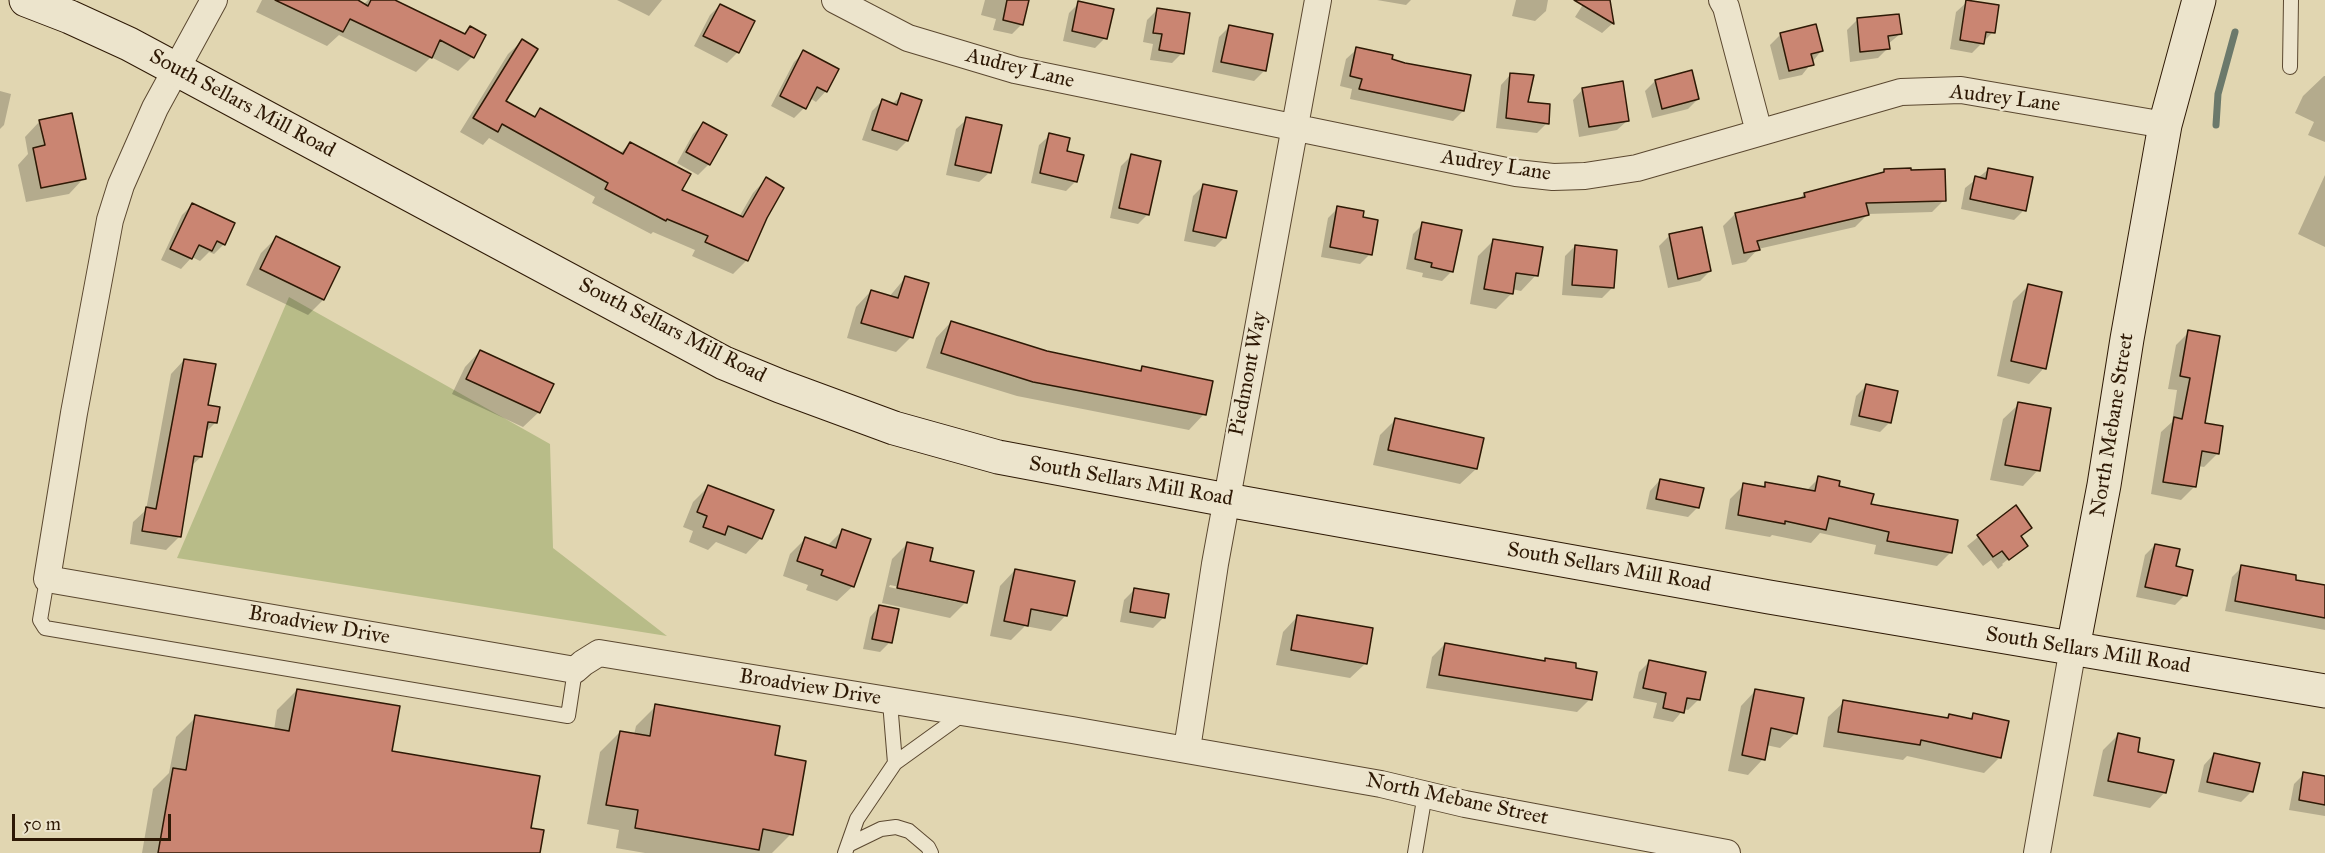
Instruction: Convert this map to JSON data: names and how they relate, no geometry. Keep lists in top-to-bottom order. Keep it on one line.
{"streets":{"main road":["South Sellars Mill Road","North Mebane Street"],"street":["Audrey Lane","Piedmont Way","Broadview Drive"]},"crossings":[["Audrey Lane","Piedmont Way"],["Audrey Lane","North Mebane Street"],["South Sellars Mill Road","Piedmont Way"],["South Sellars Mill Road","North Mebane Street"],["Piedmont Way","North Mebane Street"],["Piedmont Way","Broadview Drive"],["North Mebane Street","Broadview Drive"]],"scale_bar":"50 m"}
